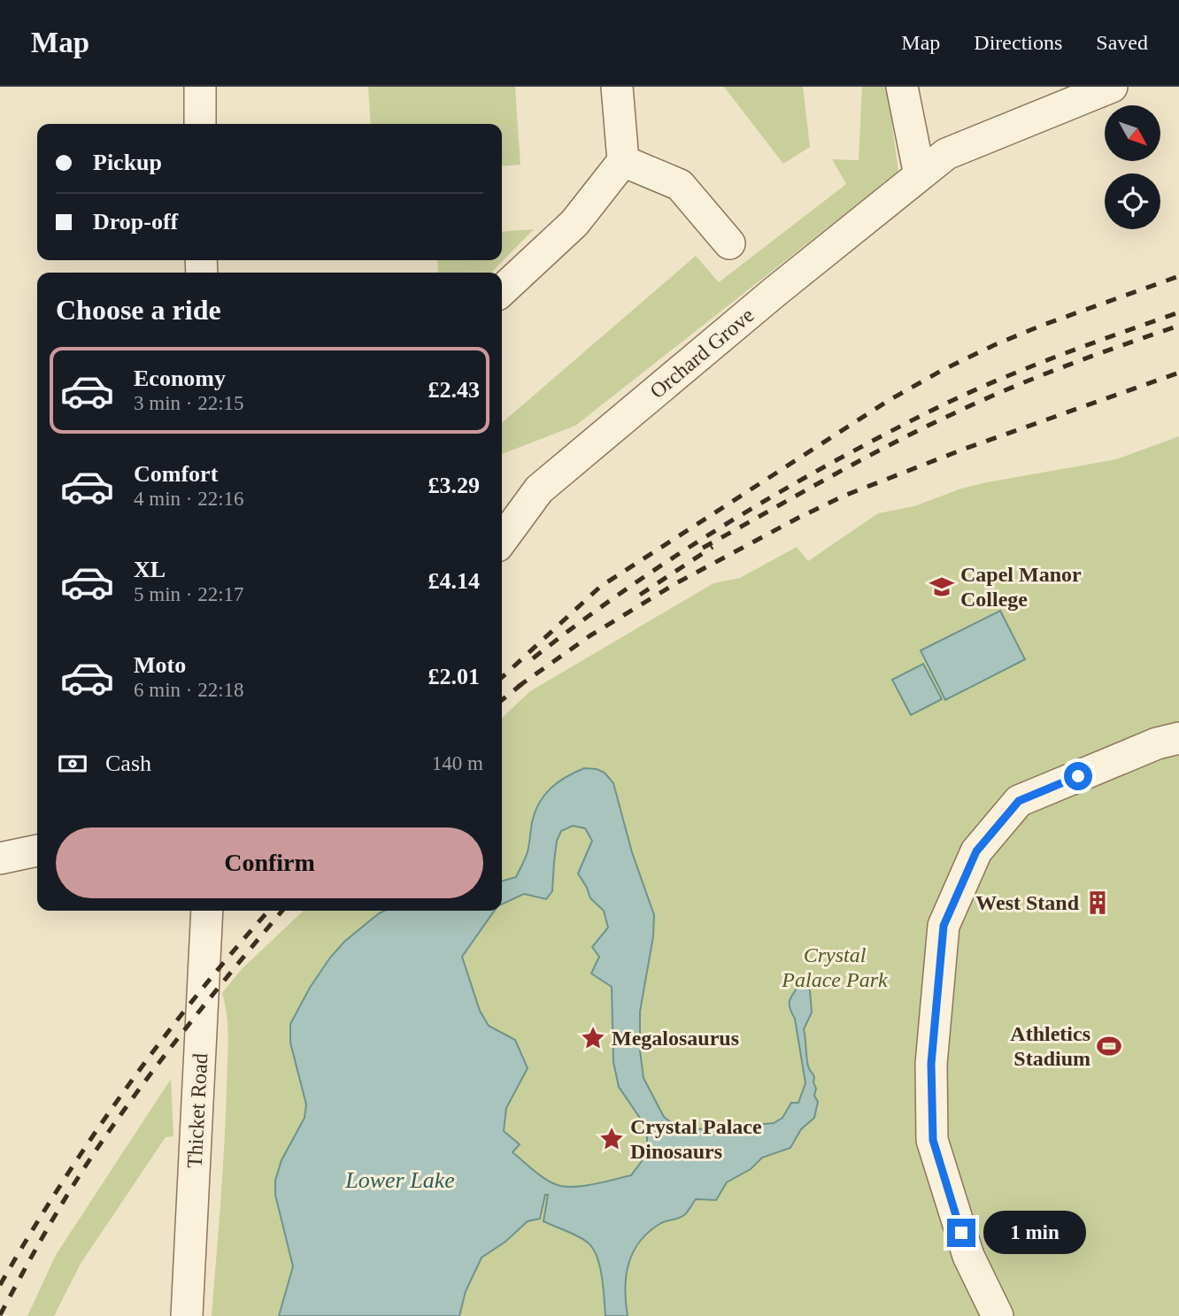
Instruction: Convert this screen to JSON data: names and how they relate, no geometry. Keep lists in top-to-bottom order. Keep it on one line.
{"streets":{"street":["Orchard Grove","Thicket Road"]},"water":["Lower Lake"],"parks":["Crystal Palace Park"],"places":{"school or university":["Capel Manor College"],"building":["West Stand"],"place":["Megalosaurus","Crystal Palace Dinosaurs"],"sports":["Athletics Stadium"]},"north":"bottom right","page":{"header":"Map","nav":["Map","Directions","Saved"],"banner":["Pickup","Drop-off"],"heading":"Choose a ride","list":[{"name":"Economy","note":"3 min · 22:15","value":"£2.43"},{"name":"Comfort","note":"4 min · 22:16","value":"£3.29"},{"name":"XL","note":"5 min · 22:17","value":"£4.14"},{"name":"Moto","note":"6 min · 22:18","value":"£2.01"}],"pay":["Cash","140 m"],"buttons":"Confirm","bubble":"1 min"}}
